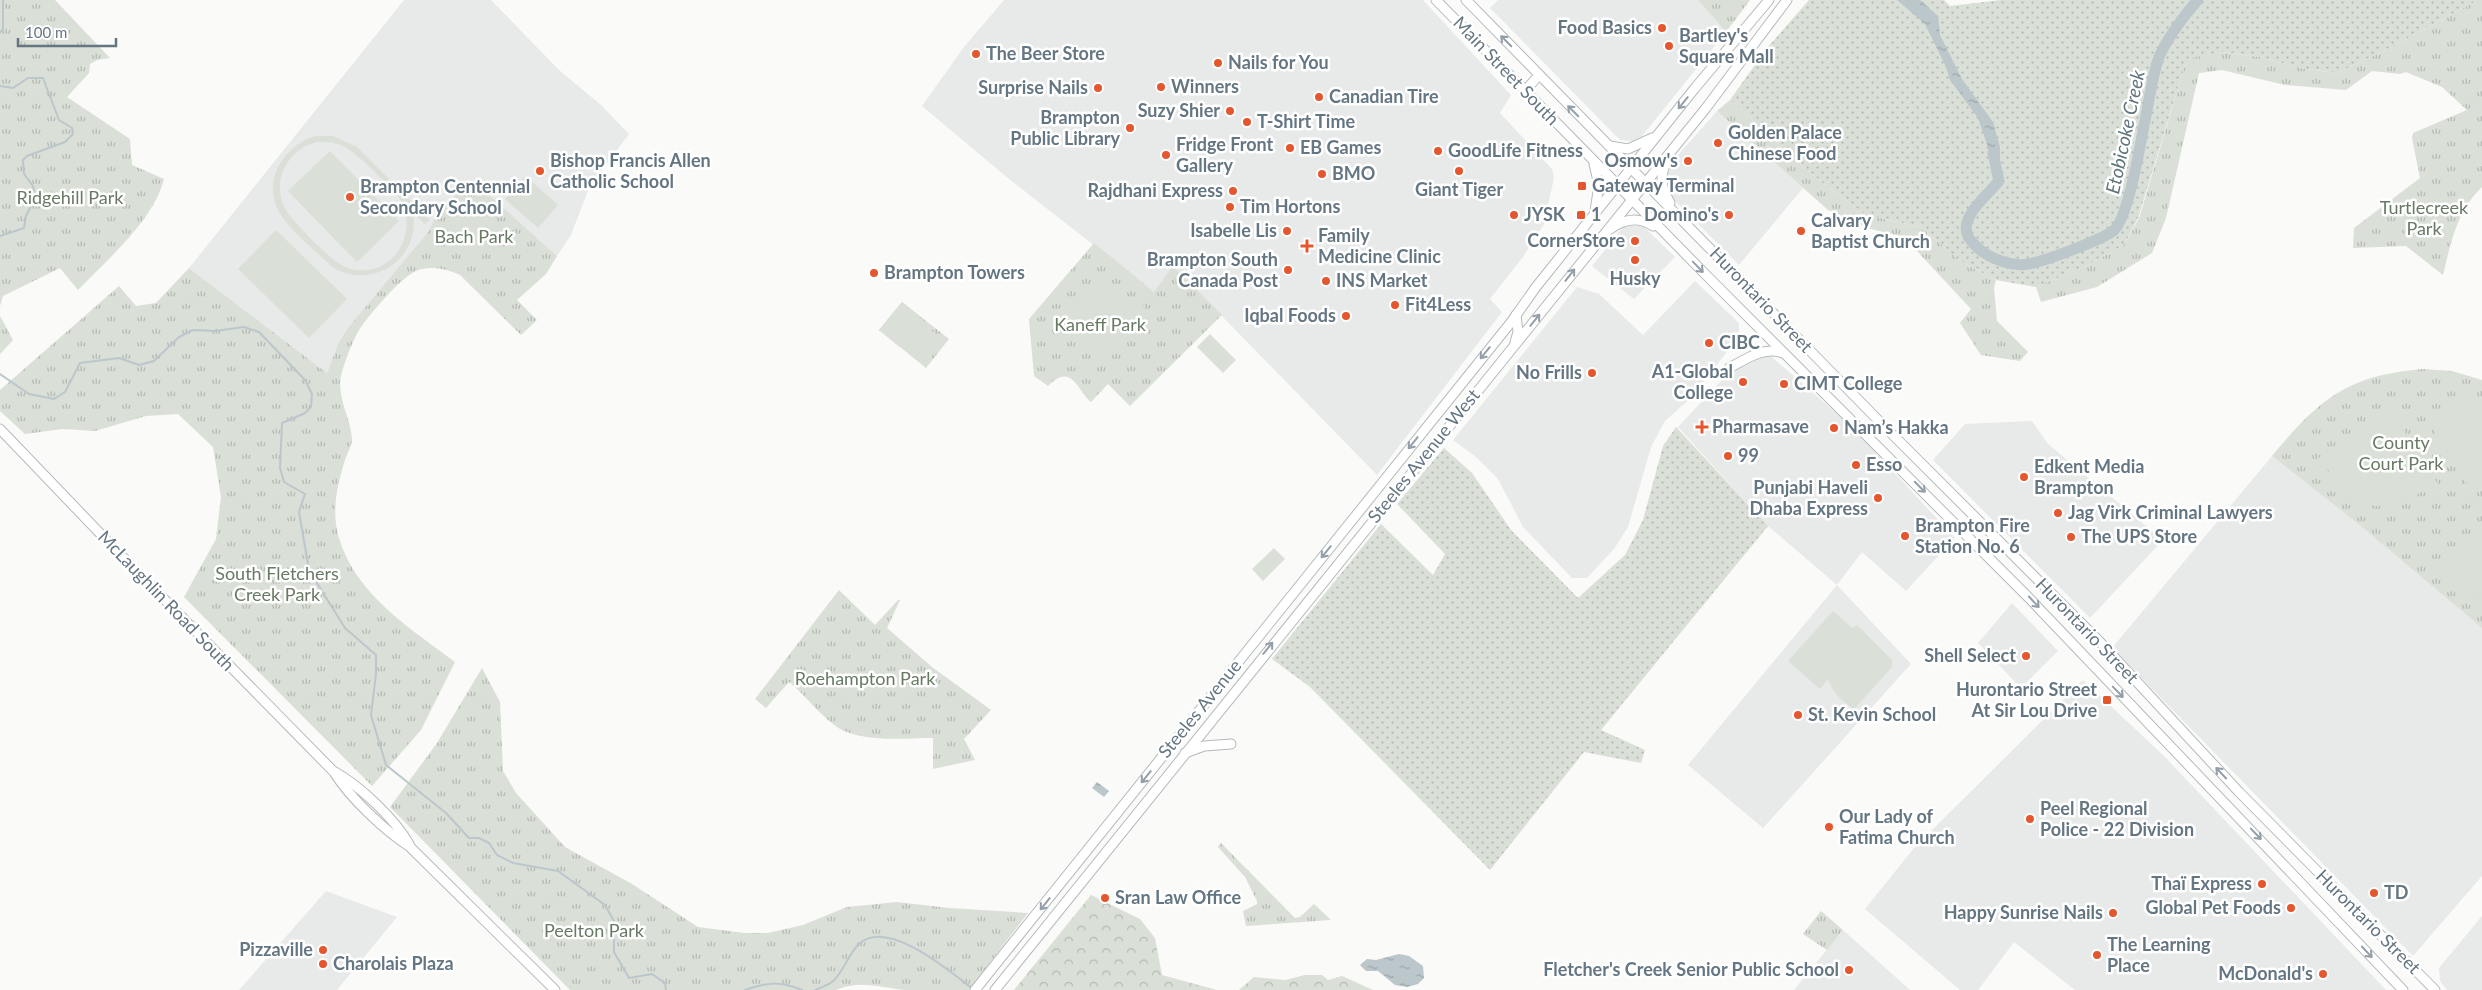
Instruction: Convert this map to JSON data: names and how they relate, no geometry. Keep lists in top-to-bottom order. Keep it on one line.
{"streets":{"main road":["Main Street South","Hurontario Street","Steeles Avenue West","McLaughlin Road South","Steeles Avenue"]},"crossings":[["Main Street South","Hurontario Street"],["Main Street South","Steeles Avenue West"],["Hurontario Street","Steeles Avenue West"],["Steeles Avenue West","Steeles Avenue"]],"water":["Etobicoke Creek"],"parks":["Ridgehill Park","Turtlecreek Park","Bach Park","Kaneff Park","County Court Park","South Fletchers Creek Park","Roehampton Park","Peelton Park"],"places":{"other":["Food Basics","Bartley's Square Mall","The Beer Store","Nails for You","Winners","Surprise Nails","Canadian Tire","Suzy Shier","T-Shirt Time","Brampton Public Library","Golden Palace Chinese Food","EB Games","GoodLife Fitness","Fridge Front Gallery","Osmow's","Bishop Francis Allen Catholic School","Giant Tiger","BMO","Rajdhani Express","Brampton Centennial Secondary School","Tim Hortons","JYSK","Domino's","Isabelle Lis","Calvary Baptist Church","CornerStore","Husky","Brampton South Canada Post","Brampton Towers","INS Market","Fit4Less","Iqbal Foods","CIBC","No Frills","A1-Global College","CIMT College","Nam’s Hakka","99","Esso","Edkent Media Brampton","Punjabi Haveli Dhaba Express","Jag Virk Criminal Lawyers","Brampton Fire Station No. 6","The UPS Store","Shell Select","St. Kevin School","Peel Regional Police - 22 Division","Our Lady of Fatima Church","Thaï Express","TD","Sran Law Office","Global Pet Foods","Happy Sunrise Nails","Pizzaville","The Learning Place","Charolais Plaza","Fletcher's Creek Senior Public School","McDonald's"],"transit":["Gateway Terminal","1","Hurontario Street At Sir Lou Drive"],"health":["Family Medicine Clinic","Pharmasave"]},"scale_bar":"100 m"}
